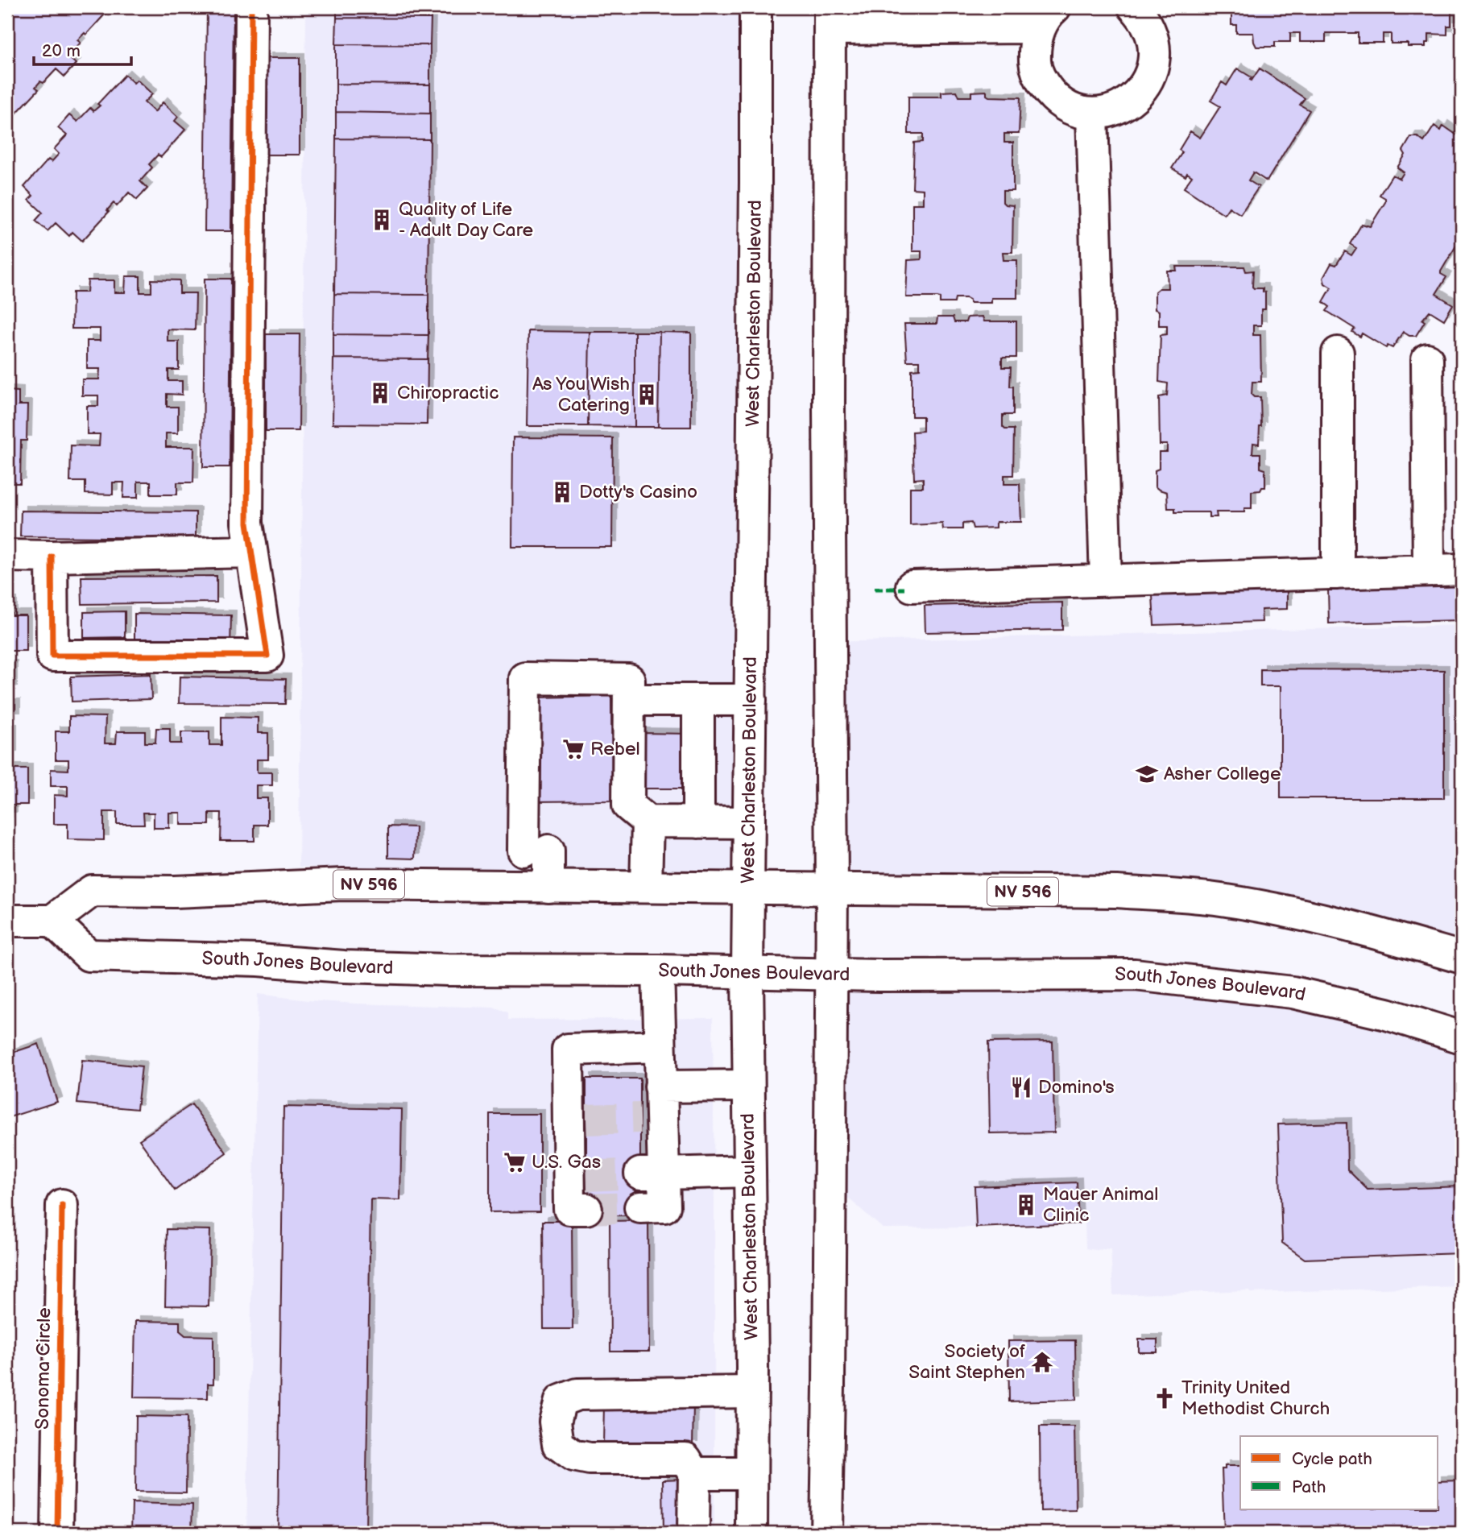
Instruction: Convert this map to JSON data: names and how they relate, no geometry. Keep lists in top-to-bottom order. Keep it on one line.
{"streets":{"main road":["West Charleston Boulevard","NV 596","South Jones Boulevard","Sonoma Circle"]},"crossings":[["West Charleston Boulevard","NV 596"],["West Charleston Boulevard","South Jones Boulevard"],["NV 596","South Jones Boulevard"]],"places":{"building":["Quality of Life - Adult Day Care","Chiropractic","As You Wish Catering","Dotty's Casino","Mauer Animal Clinic"],"supermarket":["Rebel","U.S. Gas"],"school or university":["Asher College"],"restaurant":["Domino's"],"temple":["Society of Saint Stephen"],"church":["Trinity United Methodist Church"]},"legend":["Cycle path","Path"],"scale_bar":"20 m"}
